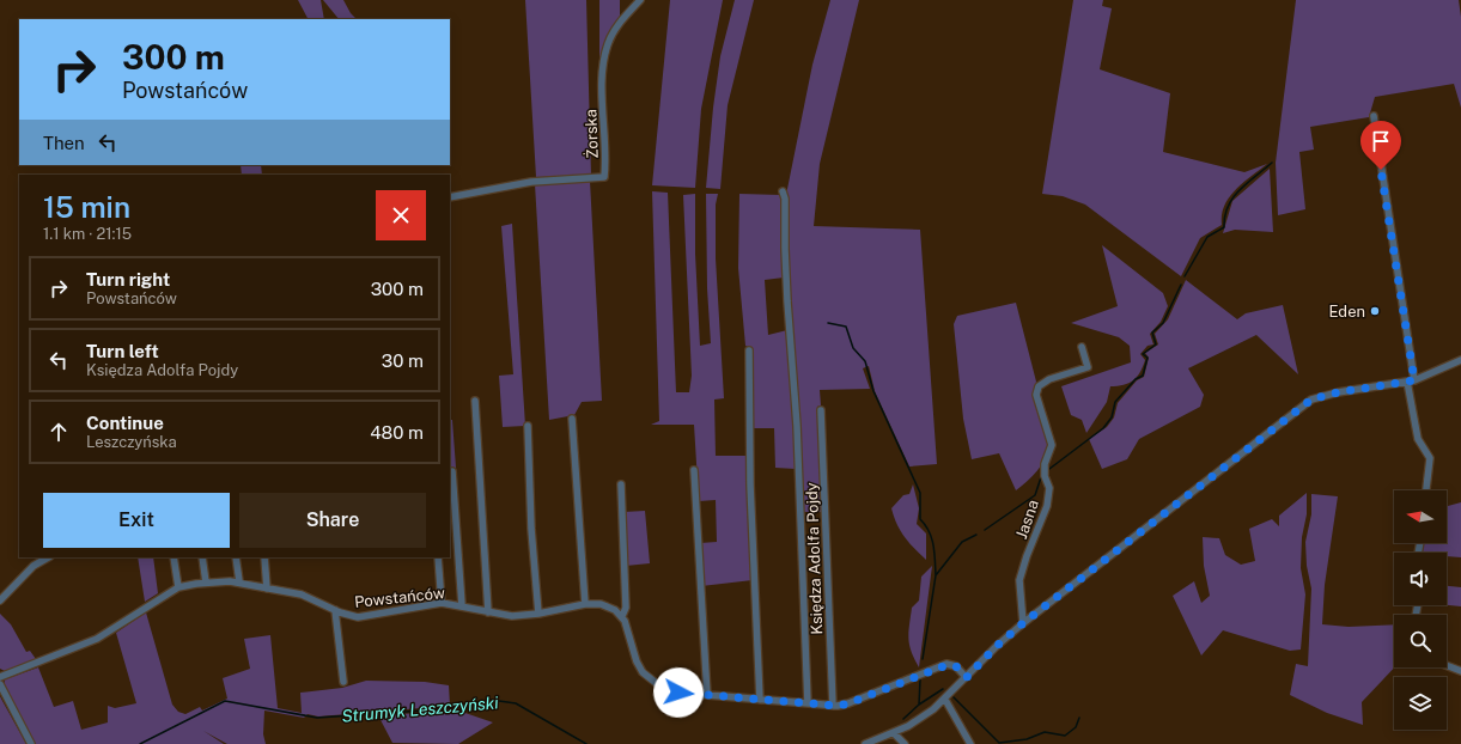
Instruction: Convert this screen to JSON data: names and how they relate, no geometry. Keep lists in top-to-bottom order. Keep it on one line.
{"streets":{"street":["Żorska","Jasna","Księdza Adolfa Pojdy","Powstańców"]},"water":["Strumyk Leszczyński"],"places":["Eden"],"north":"left","page":{"turn":["300 m","Powstańców"],"then":"Then","heading":["15 min","1.1 km · 21:15"],"list":[{"name":"Turn right","note":"Powstańców","value":"300 m"},{"name":"Turn left","note":"Księdza Adolfa Pojdy","value":"30 m"},{"name":"Continue","note":"Leszczyńska","value":"480 m"}],"buttons":["Exit","Share"]}}
